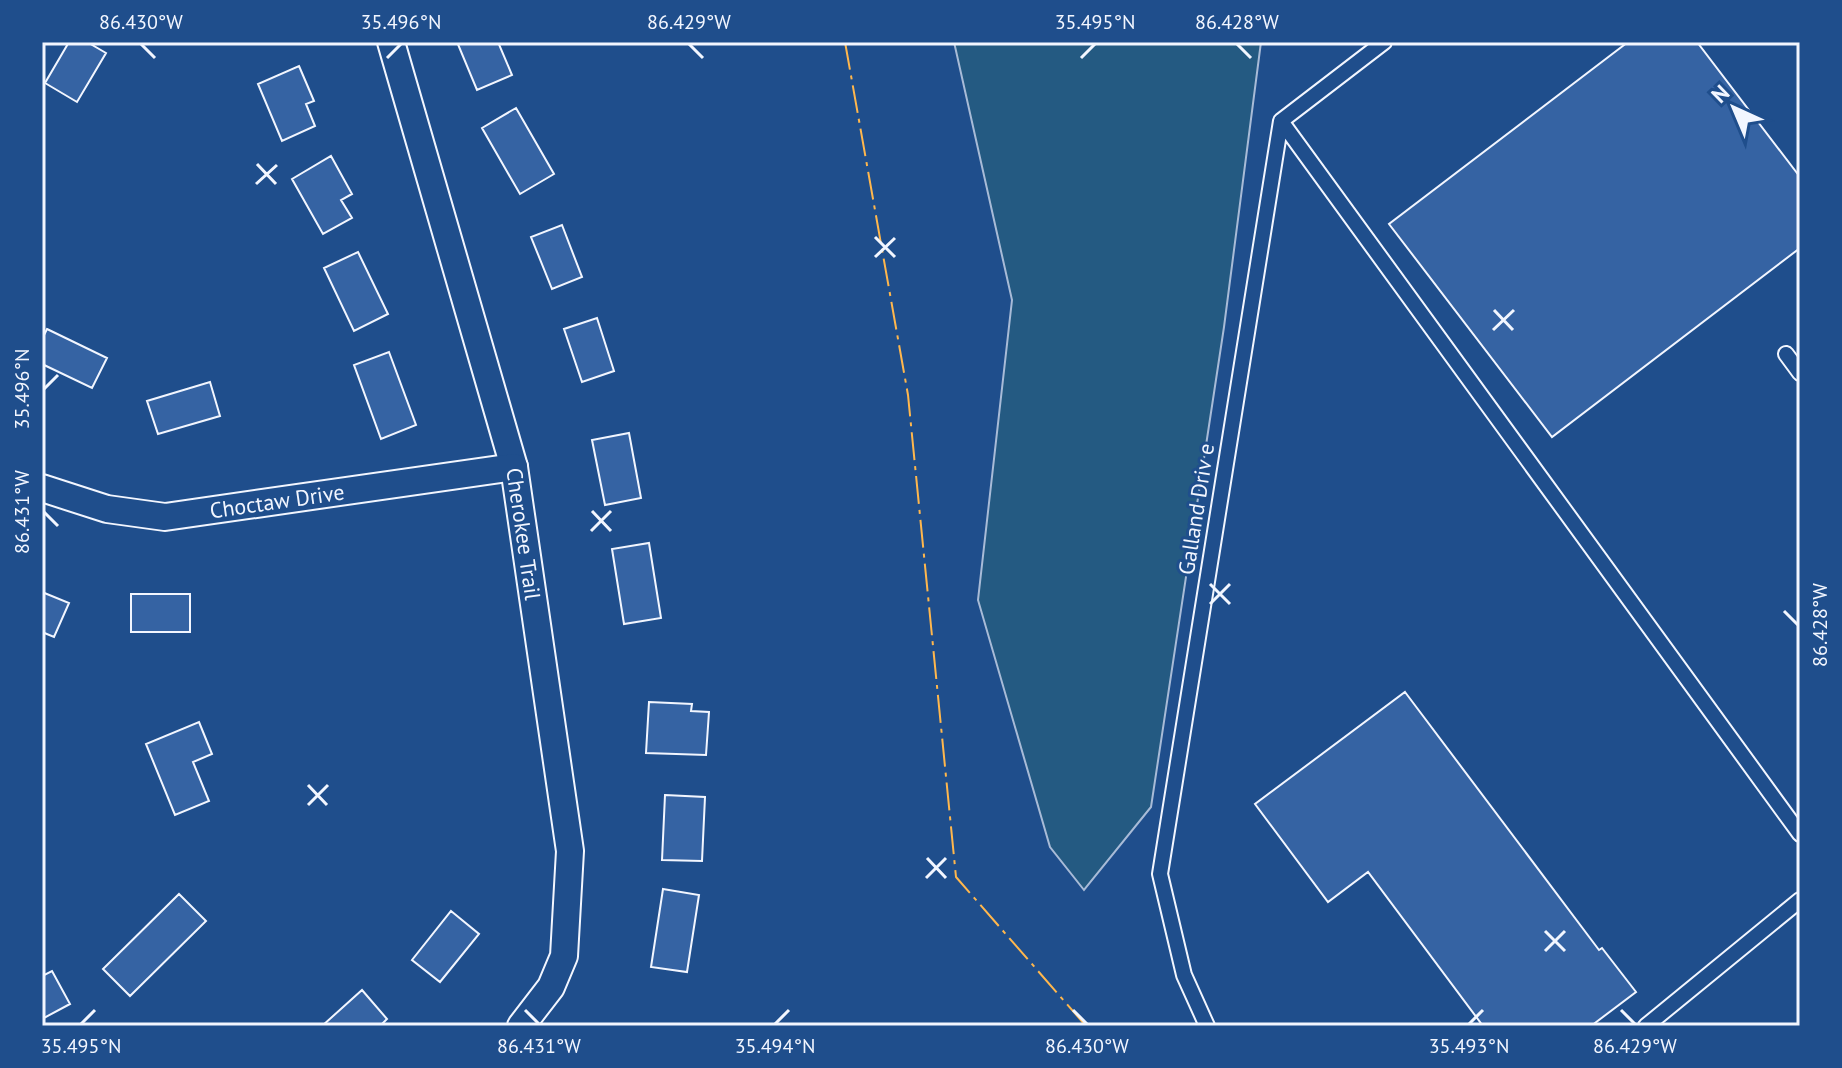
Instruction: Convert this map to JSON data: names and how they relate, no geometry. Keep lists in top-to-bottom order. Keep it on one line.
{"streets":{"street":["Choctaw Drive","Cherokee Trail"],"lane":["Galland Driv e"]},"crossings":[["Choctaw Drive","Cherokee Trail"]],"north":"top left","coordinates":["86.430°W","35.496°N","86.429°W","35.495°N","86.428°W","86.431°W","35.494°N","35.493°N"]}
